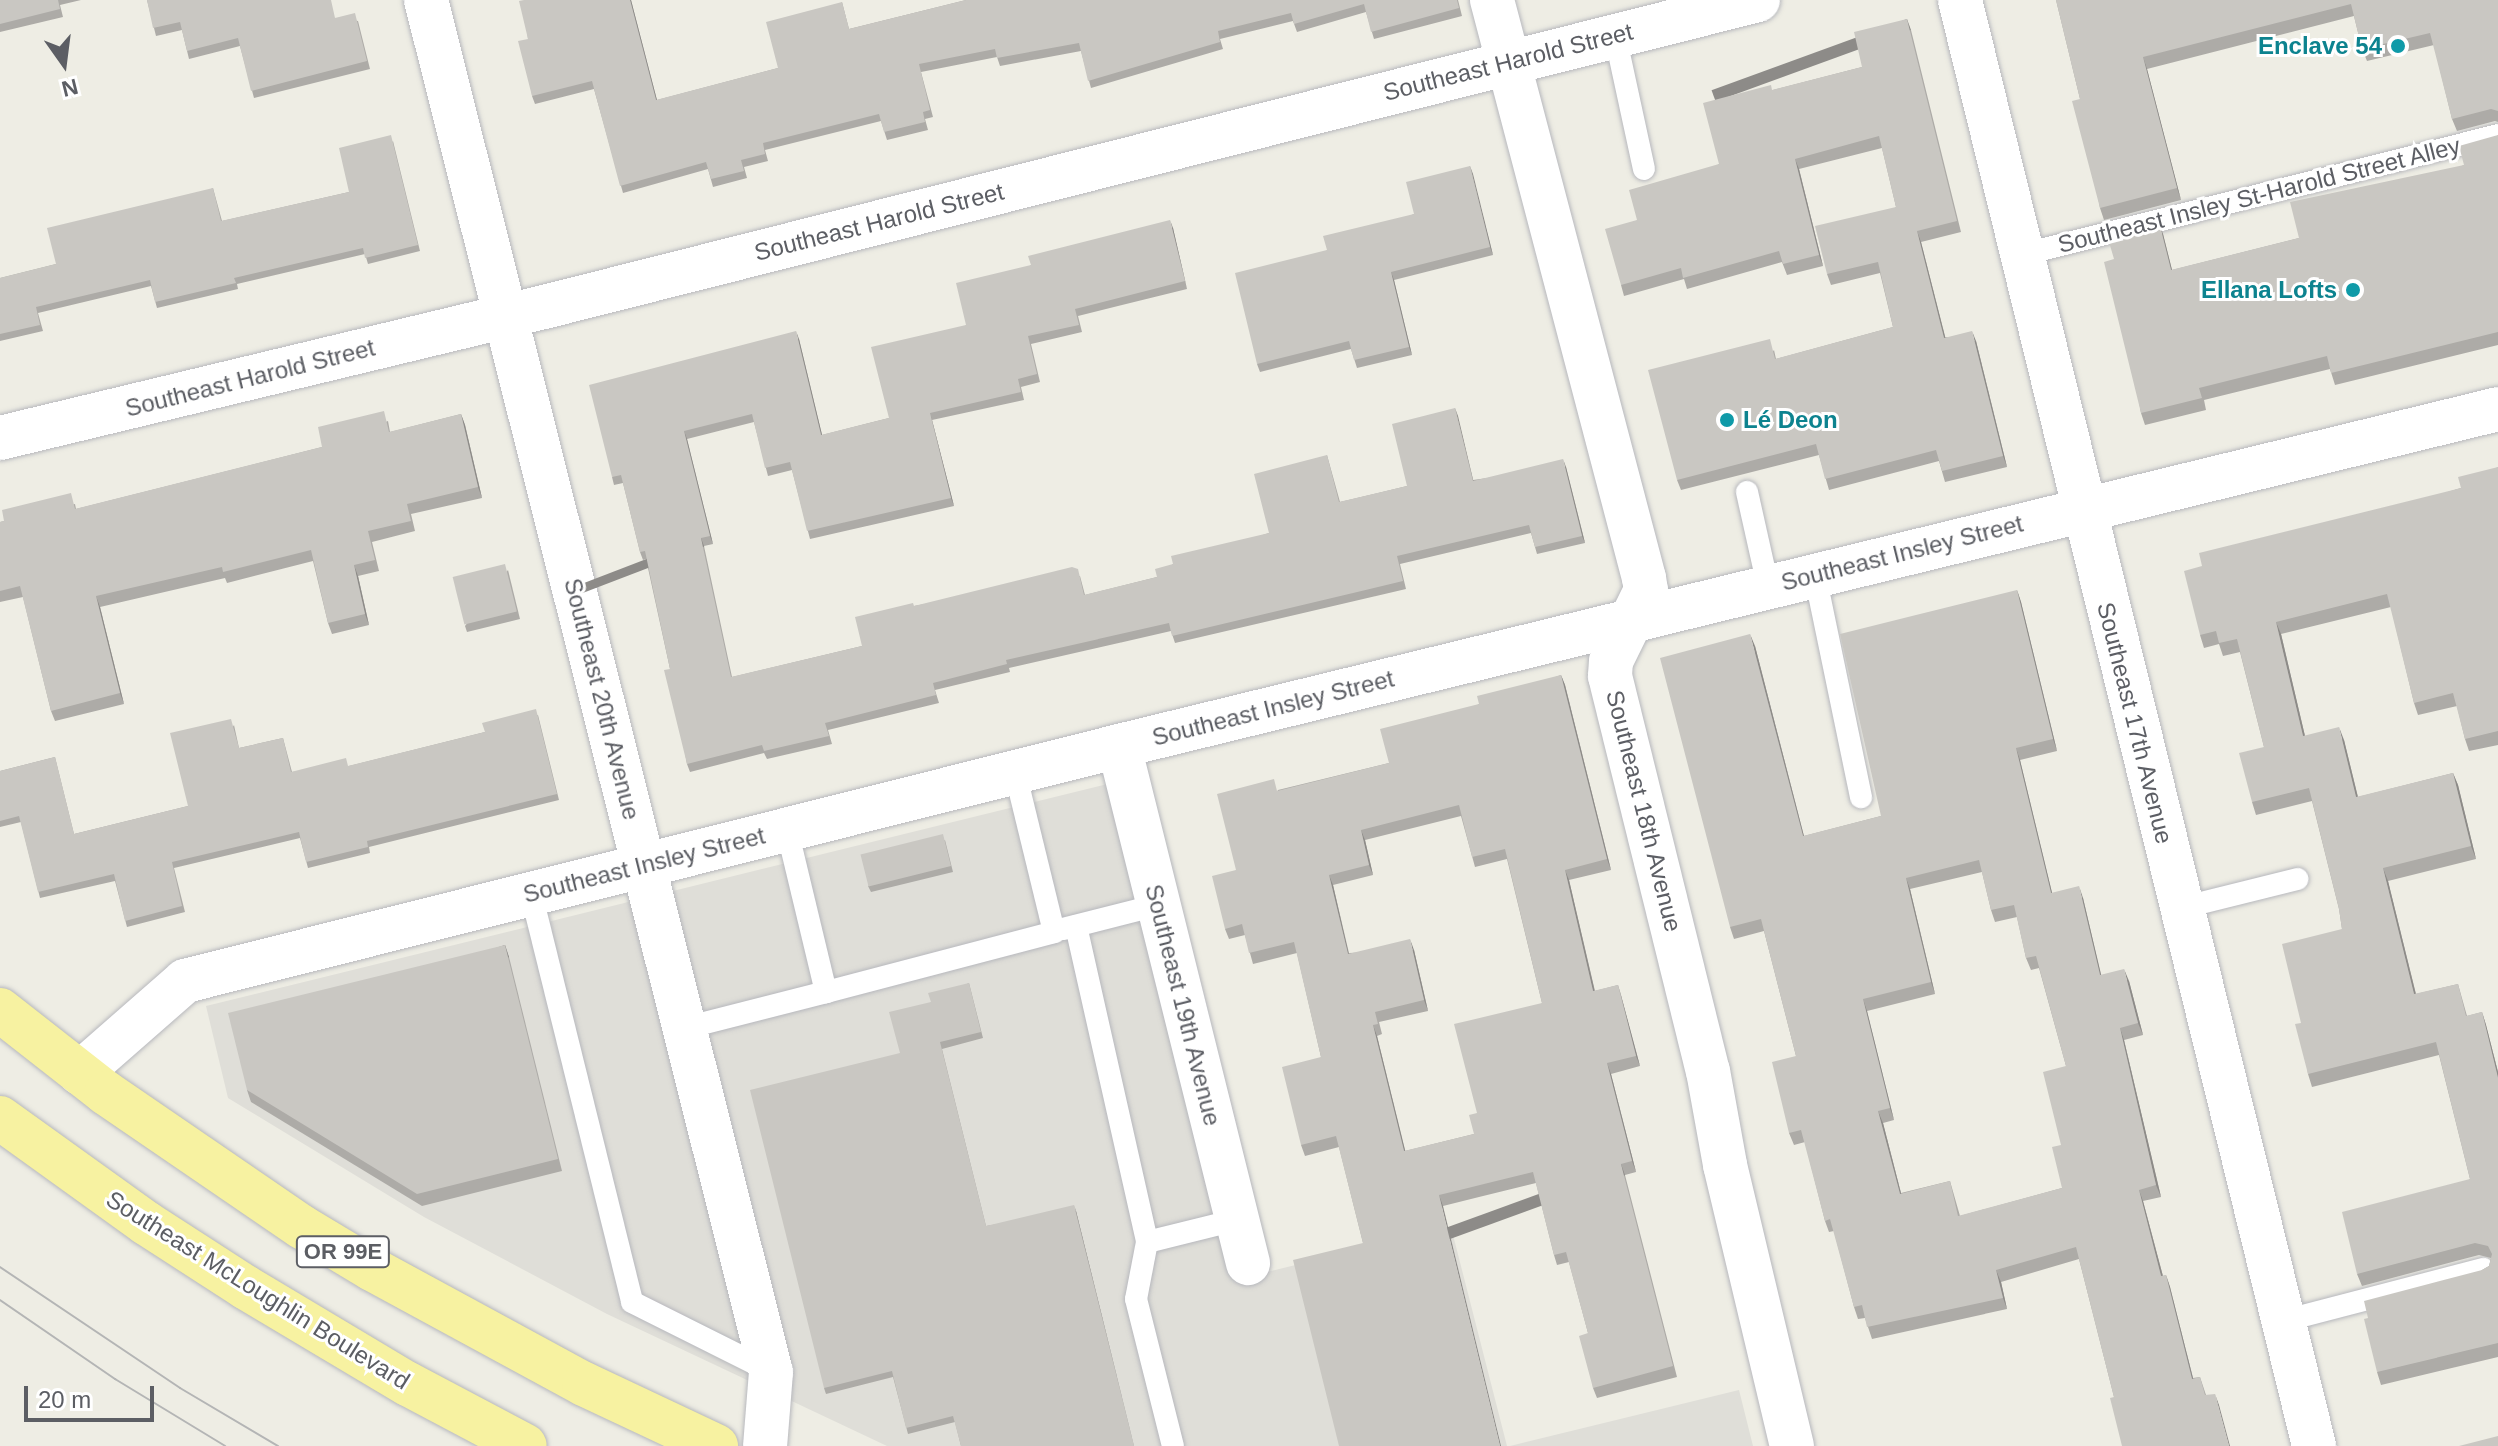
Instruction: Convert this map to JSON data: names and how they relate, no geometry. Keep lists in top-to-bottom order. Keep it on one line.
{"streets":{"highway":["OR 99E","Southeast McLoughlin Boulevard"],"street":["Southeast Harold Street","Southeast Insley Street","Southeast 20th Avenue","Southeast 17th Avenue","Southeast 18th Avenue","Southeast 19th Avenue"],"lane":["Southeast Insley St-Harold Street Alley"]},"crossings":[["Southeast Harold Street","Southeast 20th Avenue"],["Southeast Harold Street","Southeast 18th Avenue"],["Southeast Insley St-Harold Street Alley","Southeast 17th Avenue"],["Southeast Insley Street","Southeast 20th Avenue"],["Southeast Insley Street","Southeast 17th Avenue"],["Southeast Insley Street","Southeast 18th Avenue"],["Southeast Insley Street","Southeast 19th Avenue"],["Southeast Insley Street","OR 99E"]],"places":["Enclave 54","Ellana Lofts","Lé Deon"],"scale_bar":"20 m","north":"bottom"}
